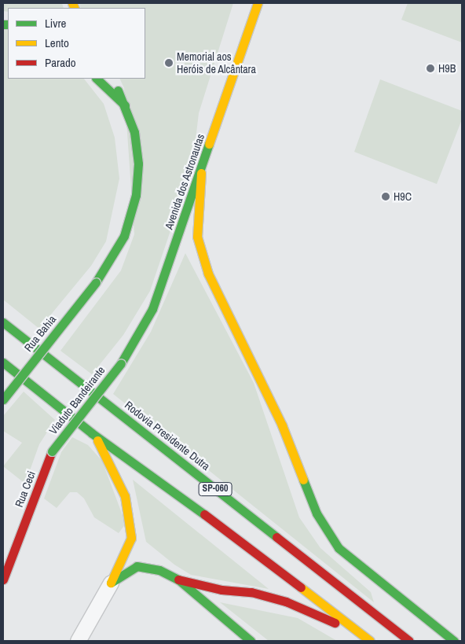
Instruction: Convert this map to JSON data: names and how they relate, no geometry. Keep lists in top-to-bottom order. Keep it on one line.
{"streets":{"main road":["Avenida dos Astronautas","Rua Bahia","Viaduto Bandeirante","Rodovia Presidente Dutra","Rua Ceci","SP-060"]},"crossings":[["Avenida dos Astronautas","Viaduto Bandeirante"],["Viaduto Bandeirante","Rua Ceci"]],"places":["Memorial aos Heróis de Alcântara","H9B","H9C"],"legend":["Livre","Lento","Parado"]}
